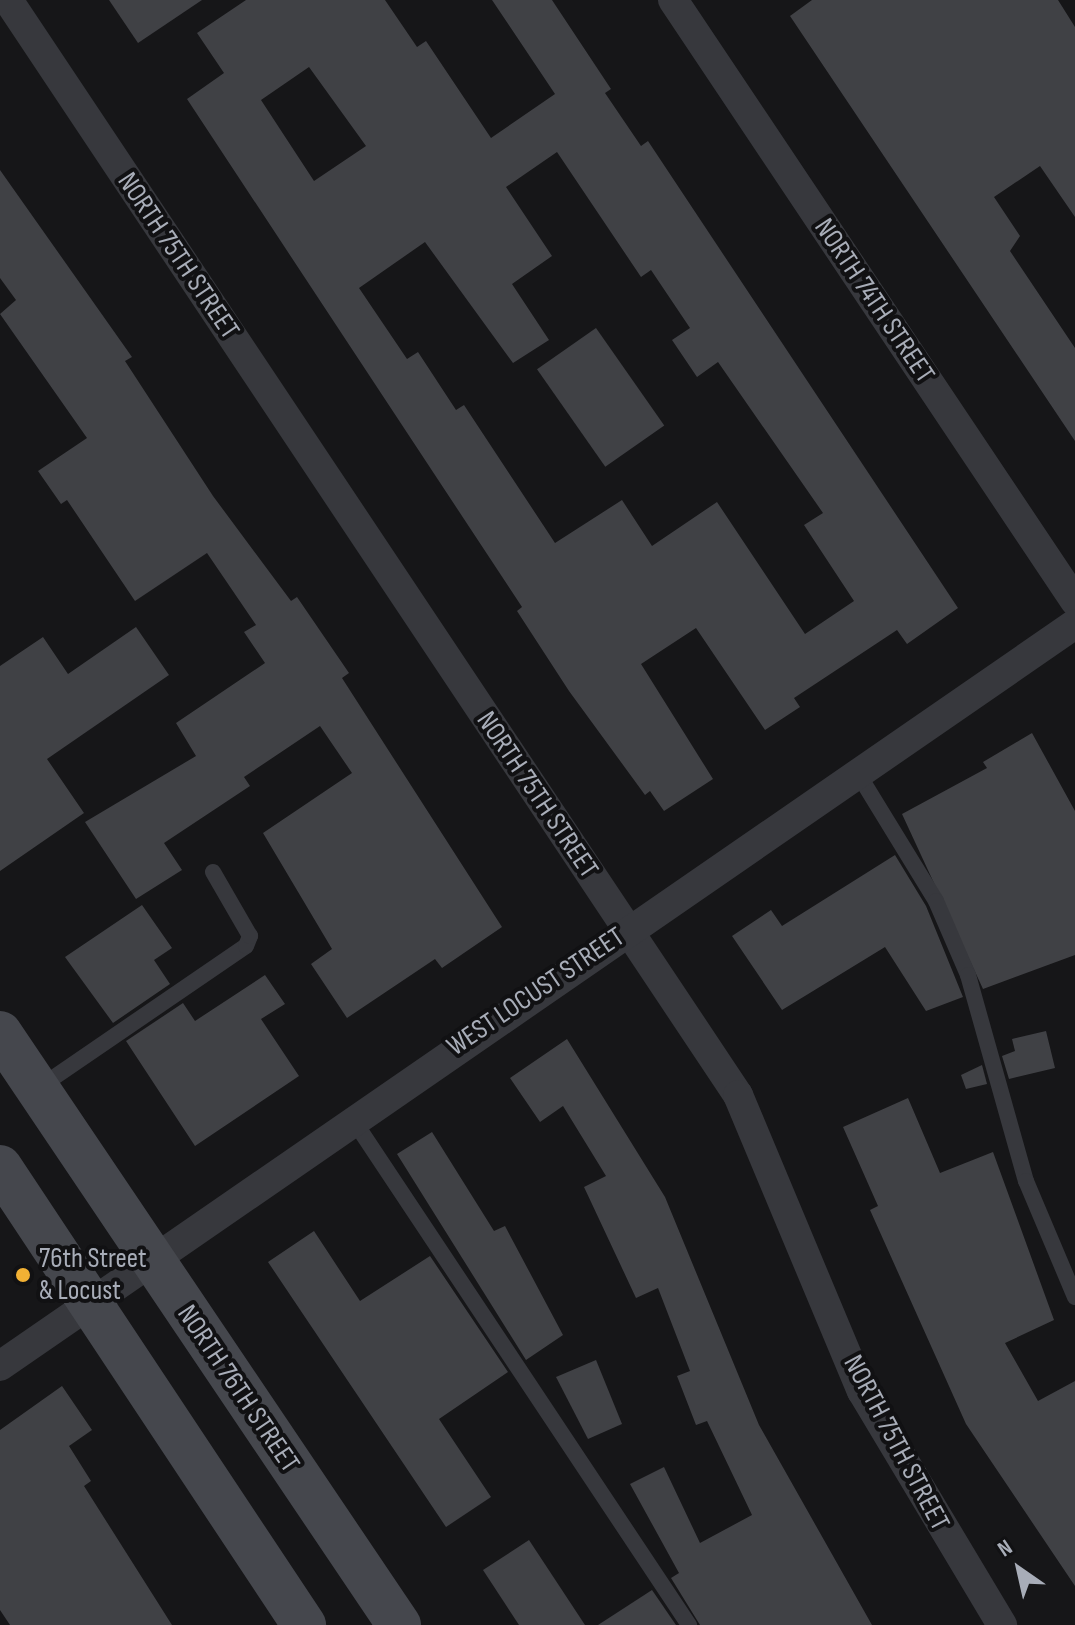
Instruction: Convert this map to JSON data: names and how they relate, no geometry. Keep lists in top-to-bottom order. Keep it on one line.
{"streets":{"main road":["NORTH 76TH STREET"],"street":["NORTH 75TH STREET","NORTH 74TH STREET","WEST LOCUST STREET"]},"crossings":[["NORTH 75TH STREET","WEST LOCUST STREET"],["WEST LOCUST STREET","NORTH 76TH STREET"]],"places":["76th Street & Locust"],"north":"top left"}
